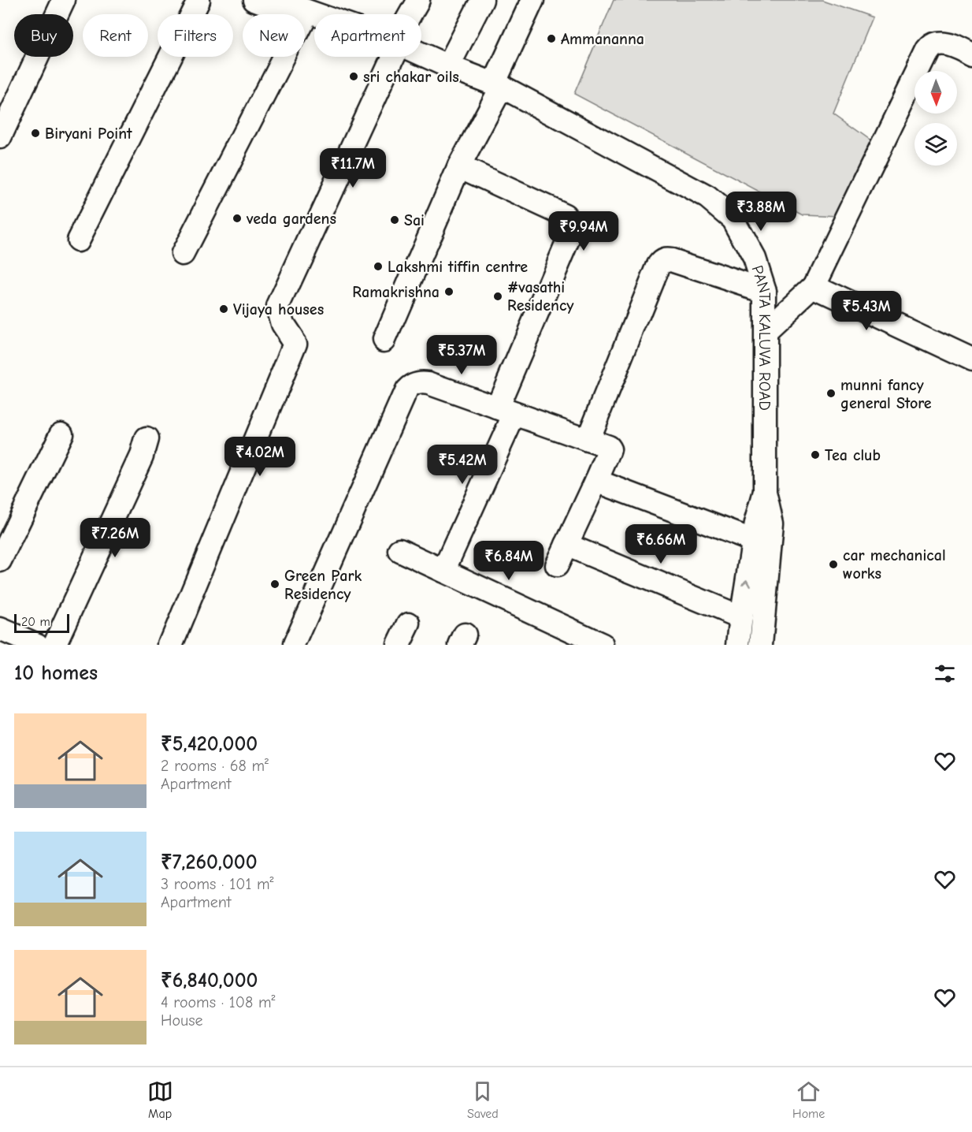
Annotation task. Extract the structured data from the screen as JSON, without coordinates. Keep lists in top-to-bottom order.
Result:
{
  "streets": {
    "street": ["PANTA KALUVA ROAD"]
  },
  "places": [
    "Ammananna",
    "sri chakar oils",
    "Biryani Point",
    "veda gardens",
    "Sai",
    "Lakshmi tiffin centre",
    "Ramakrishna",
    "#vasathi Residency",
    "Vijaya houses",
    "munni fancy general Store",
    "Tea club",
    "car mechanical works",
    "Green Park Residency"
  ],
  "scale_bar": "20 m",
  "north": "bottom",
  "page": {
    "chip": [
      "Buy",
      "Rent",
      "Filters",
      "New",
      "Apartment"
    ],
    "price": [
      "₹11.7M",
      "₹3.88M",
      "₹9.94M",
      "₹5.43M",
      "₹5.37M",
      "₹4.02M",
      "₹5.42M",
      "₹7.26M",
      "₹6.66M",
      "₹6.84M"
    ],
    "scale": "20 m",
    "heading": "10 homes",
    "list": [
      {
        "name": "₹5,420,000",
        "note": "2 rooms · 68 m² · Apartment"
      },
      {
        "name": "₹7,260,000",
        "note": "3 rooms · 101 m² · Apartment"
      },
      {
        "name": "₹6,840,000",
        "note": "4 rooms · 108 m² · House"
      }
    ],
    "tabs": ["Map", "Saved", "Home"]
  }
}
